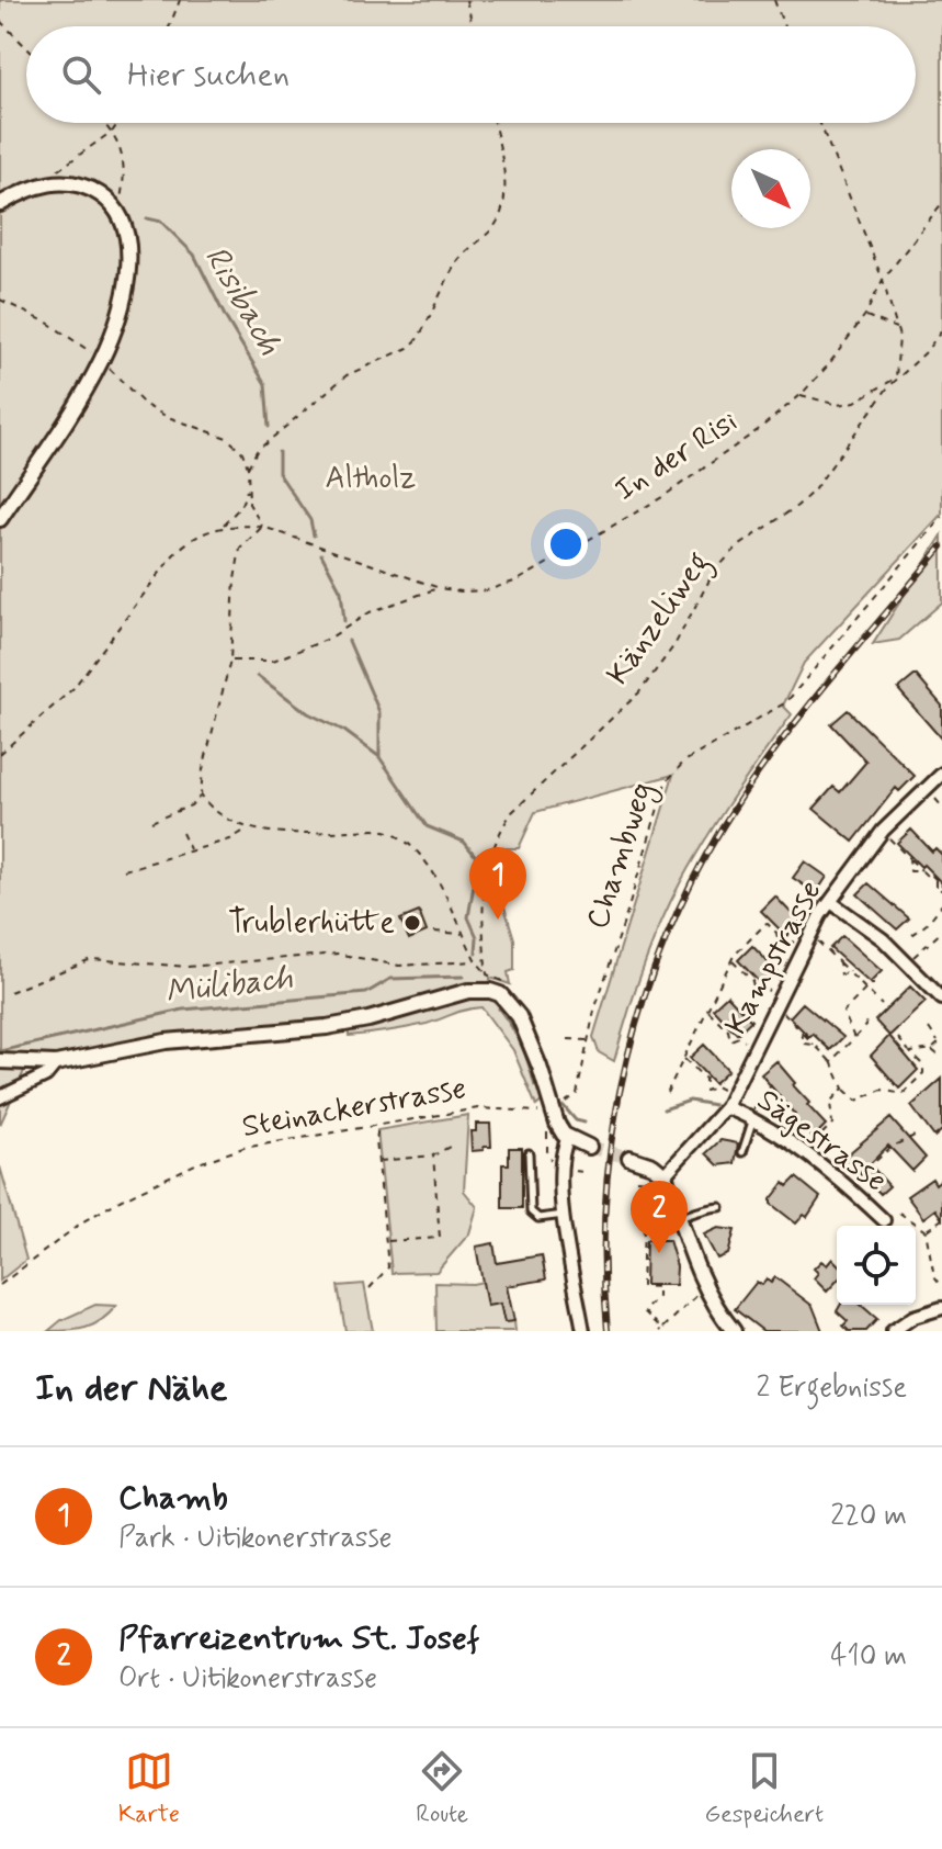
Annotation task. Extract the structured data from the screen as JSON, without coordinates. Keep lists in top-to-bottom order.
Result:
{
  "streets": {
    "street": ["Kampstrasse", "Sägestrasse"],
    "path": [
      "In der Risi",
      "Känzeliweg",
      "Chambweg",
      "Steinackerstrasse"
    ]
  },
  "crossings": [
    ["Kampstrasse", "Sägestrasse"]
  ],
  "water": ["Risibach", "Mülibach"],
  "parks": ["Altholz"],
  "places": ["Trublerhütte"],
  "north": "bottom right",
  "page": {
    "search": "Hier suchen",
    "pins": ["1", "2"],
    "heading": ["In der Nähe", "2 Ergebnisse"],
    "list": [
      {
        "mark": "1",
        "name": "Chamb",
        "note": "Park · Uitikonerstrasse",
        "value": "220 m"
      },
      {
        "mark": "2",
        "name": "Pfarreizentrum St. Josef",
        "note": "Ort · Uitikonerstrasse",
        "value": "410 m"
      }
    ],
    "nav": ["Karte", "Route", "Gespeichert"]
  }
}
